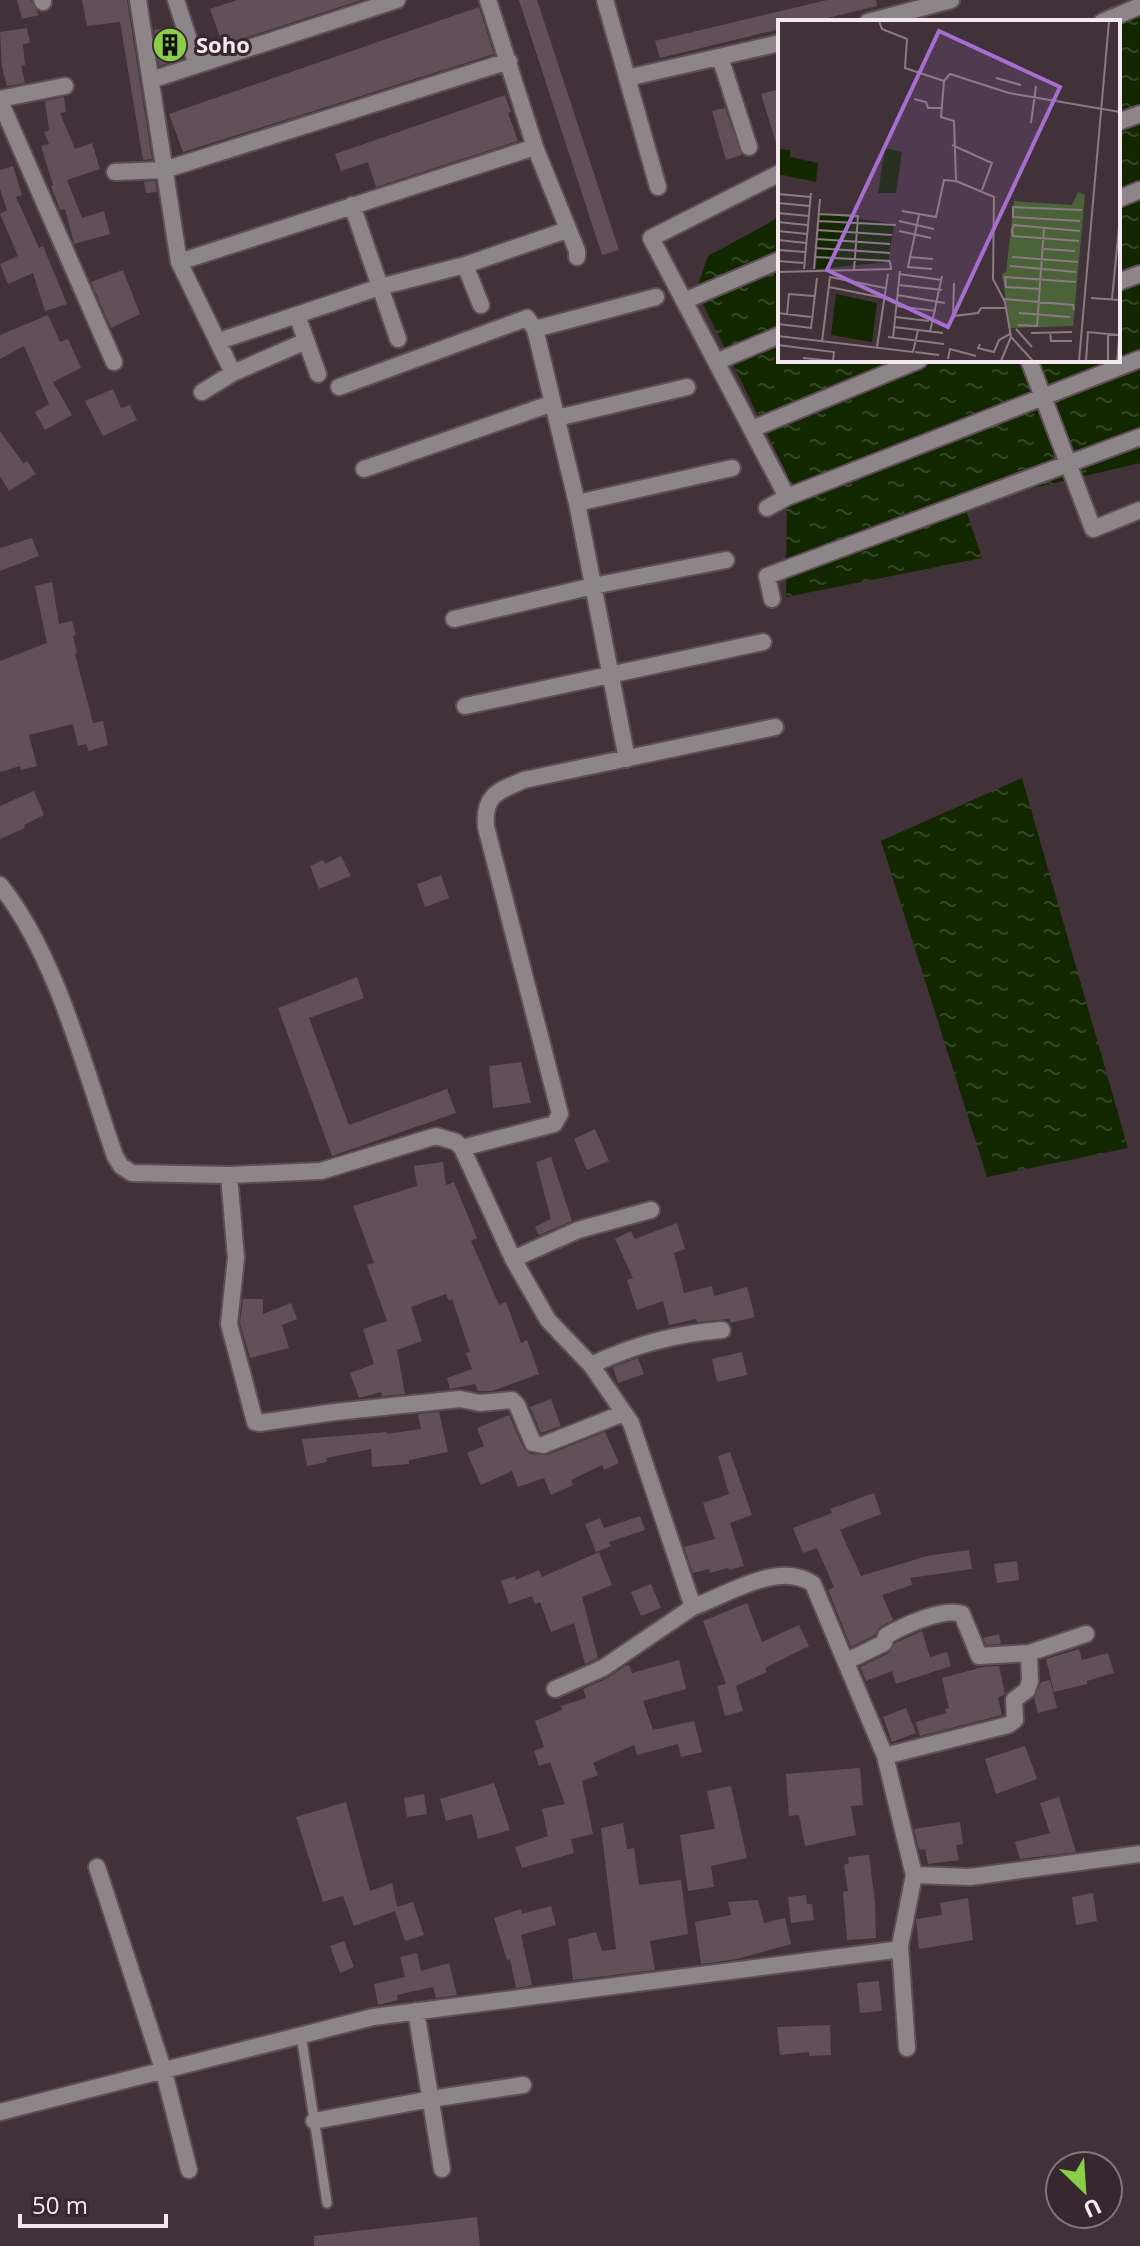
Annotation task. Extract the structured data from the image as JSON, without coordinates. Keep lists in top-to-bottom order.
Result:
{
  "places": {
    "building": ["Soho"]
  },
  "scale_bar": "50 m",
  "north": "bottom right"
}
